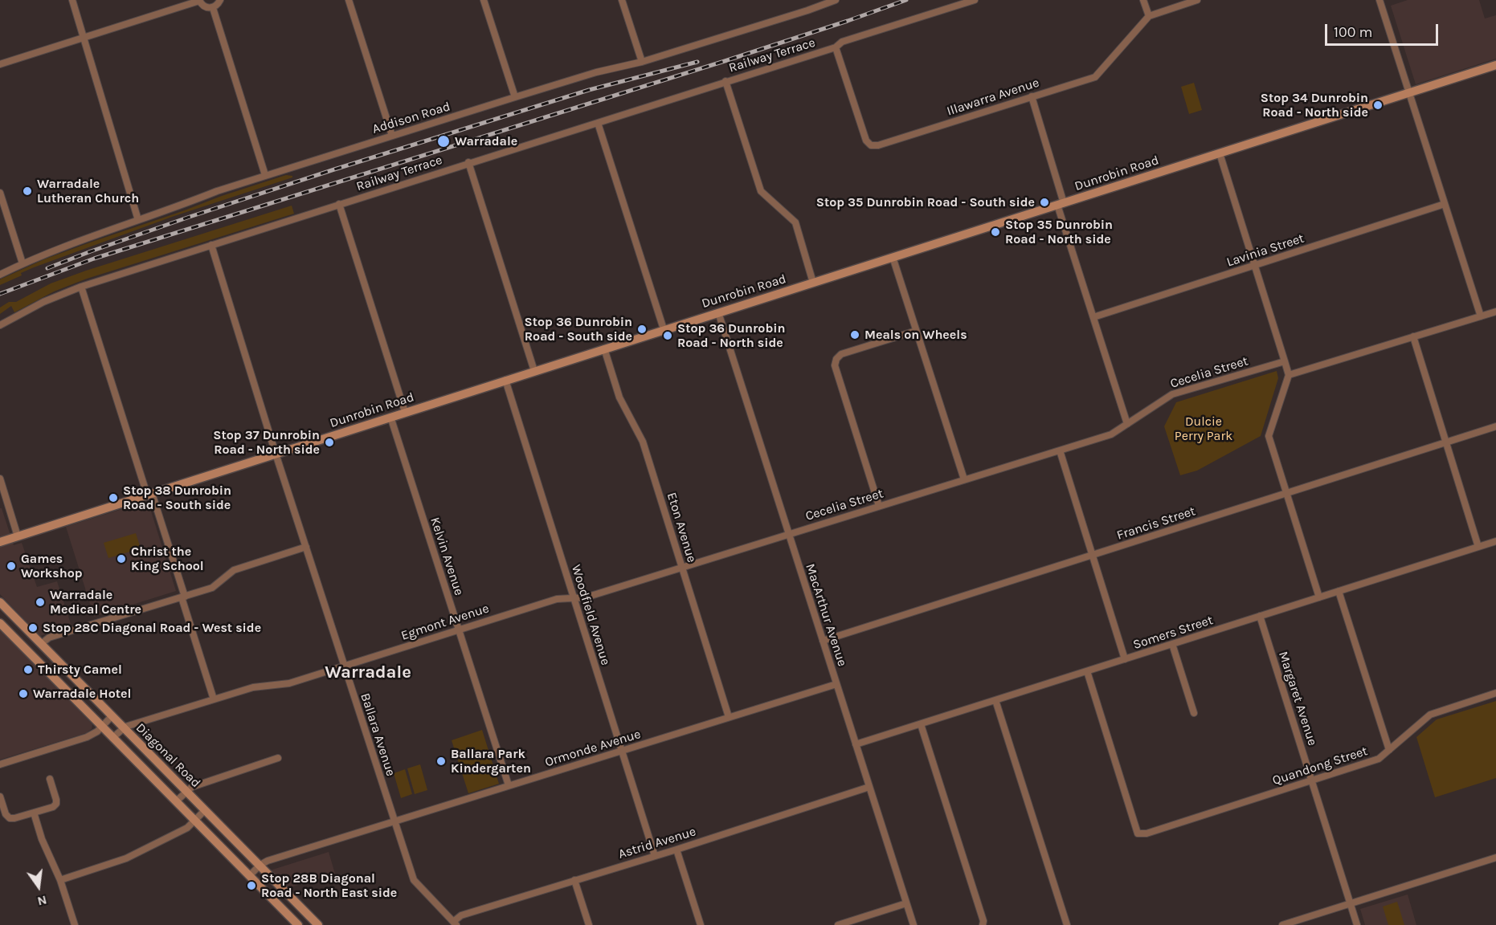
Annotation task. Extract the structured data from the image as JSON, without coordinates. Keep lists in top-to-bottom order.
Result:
{
  "streets": {
    "street": [
      "Railway Terrace",
      "Illawarra Avenue",
      "Addison Road",
      "Dunrobin Road",
      "Lavinia Street",
      "Cecelia Street",
      "Francis Street",
      "Eton Avenue",
      "Kelvin Avenue",
      "Woodfield Avenue",
      "MacArthur Avenue",
      "Egmont Avenue",
      "Somers Street",
      "Margaret Avenue",
      "Ballara Avenue",
      "Ormonde Avenue",
      "Diagonal Road",
      "Quandong Street",
      "Astrid Avenue"
    ]
  },
  "crossings": [
    ["Railway Terrace", "Illawarra Avenue"],
    ["Railway Terrace", "Ballara Avenue"],
    ["Dunrobin Road", "Eton Avenue"],
    ["Dunrobin Road", "Kelvin Avenue"],
    ["Dunrobin Road", "Woodfield Avenue"],
    ["Dunrobin Road", "MacArthur Avenue"],
    ["Dunrobin Road", "Ballara Avenue"],
    ["Cecelia Street", "MacArthur Avenue"],
    ["Cecelia Street", "Egmont Avenue"],
    ["Francis Street", "MacArthur Avenue"],
    ["Eton Avenue", "Egmont Avenue"],
    ["Eton Avenue", "Ormonde Avenue"],
    ["Kelvin Avenue", "Egmont Avenue"],
    ["Kelvin Avenue", "Ormonde Avenue"],
    ["Woodfield Avenue", "Egmont Avenue"],
    ["Woodfield Avenue", "Ormonde Avenue"],
    ["Woodfield Avenue", "Astrid Avenue"],
    ["MacArthur Avenue", "Egmont Avenue"],
    ["MacArthur Avenue", "Somers Street"],
    ["MacArthur Avenue", "Ormonde Avenue"],
    ["MacArthur Avenue", "Astrid Avenue"],
    ["Egmont Avenue", "Ballara Avenue"],
    ["Egmont Avenue", "Diagonal Road"],
    ["Somers Street", "Margaret Avenue"],
    ["Somers Street", "Quandong Street"],
    ["Margaret Avenue", "Quandong Street"],
    ["Ballara Avenue", "Ormonde Avenue"],
    ["Ballara Avenue", "Astrid Avenue"],
    ["Ormonde Avenue", "Diagonal Road"]
  ],
  "districts": ["Warradale"],
  "parks": ["Dulcie Perry Park"],
  "places": [
    "Stop 34 Dunrobin Road - North side",
    "Warradale",
    "Warradale Lutheran Church",
    "Stop 35 Dunrobin Road - South side",
    "Stop 35 Dunrobin Road - North side",
    "Stop 36 Dunrobin Road - South side",
    "Meals on Wheels",
    "Stop 36 Dunrobin Road - North side",
    "Stop 37 Dunrobin Road - North side",
    "Stop 38 Dunrobin Road - South side",
    "Christ the King School",
    "Games Workshop",
    "Warradale Medical Centre",
    "Stop 28C Diagonal Road - West side",
    "Thirsty Camel",
    "Warradale Hotel",
    "Ballara Park Kindergarten",
    "Stop 28B Diagonal Road - North East side"
  ],
  "scale_bar": "100 m",
  "north": "bottom"
}
